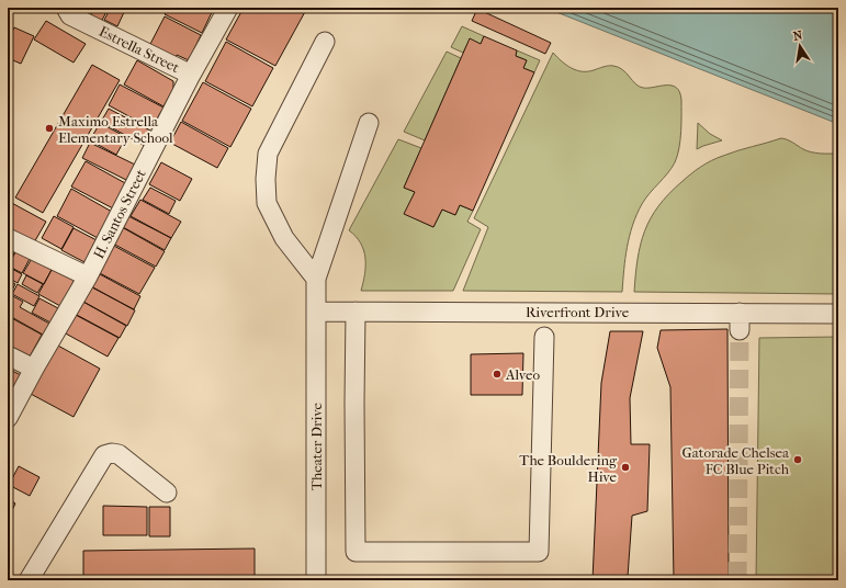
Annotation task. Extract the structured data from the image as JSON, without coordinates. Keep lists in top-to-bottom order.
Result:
{
  "streets": {
    "street": [
      "Estrella Street",
      "H. Santos Street",
      "Riverfront Drive",
      "Theater Drive"
    ]
  },
  "crossings": [
    ["Estrella Street", "H. Santos Street"],
    ["Riverfront Drive", "Theater Drive"]
  ],
  "places": [
    "Maximo Estrella Elementary School",
    "Alveo",
    "Gatorade Chelsea FC Blue Pitch",
    "The Bouldering Hive"
  ],
  "north": "top"
}
